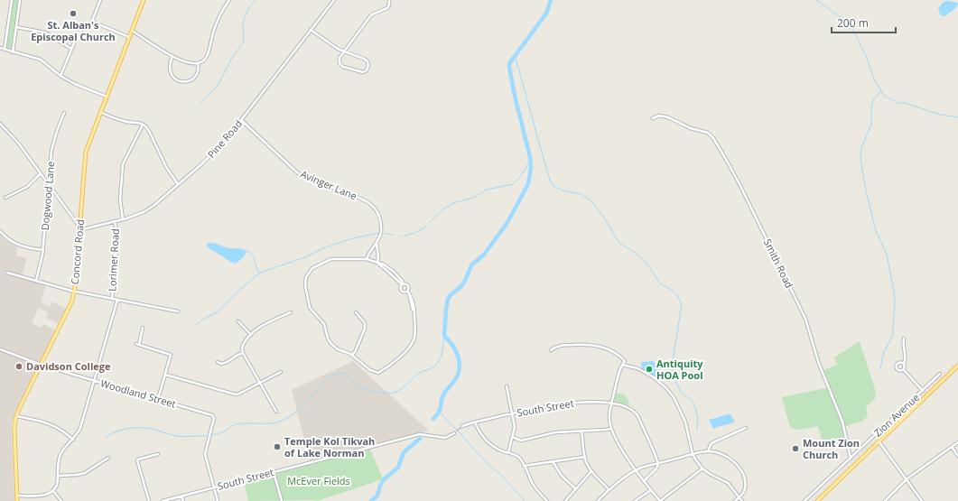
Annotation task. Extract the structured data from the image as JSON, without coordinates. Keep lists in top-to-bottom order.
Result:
{
  "streets": {
    "main road": ["Concord Road"],
    "street": [
      "Pine Road",
      "Avinger Lane",
      "Dogwood Lane",
      "Lorimer Road",
      "Smith Road",
      "Woodland Street",
      "South Street",
      "Zion Avenue"
    ]
  },
  "crossings": [
    ["Pine Road", "Avinger Lane"],
    ["Pine Road", "Concord Road"],
    ["Pine Road", "Lorimer Road"],
    ["Concord Road", "Woodland Street"],
    ["Lorimer Road", "Woodland Street"],
    ["Smith Road", "Zion Avenue"],
    ["Woodland Street", "South Street"]
  ],
  "parks": ["McEver Fields"],
  "places": [
    "St. Alban's Episcopal Church",
    "Davidson College",
    "Antiquity HOA Pool",
    "Temple Kol Tikvah of Lake Norman",
    "Mount Zion Church"
  ],
  "scale_bar": "200 m"
}
